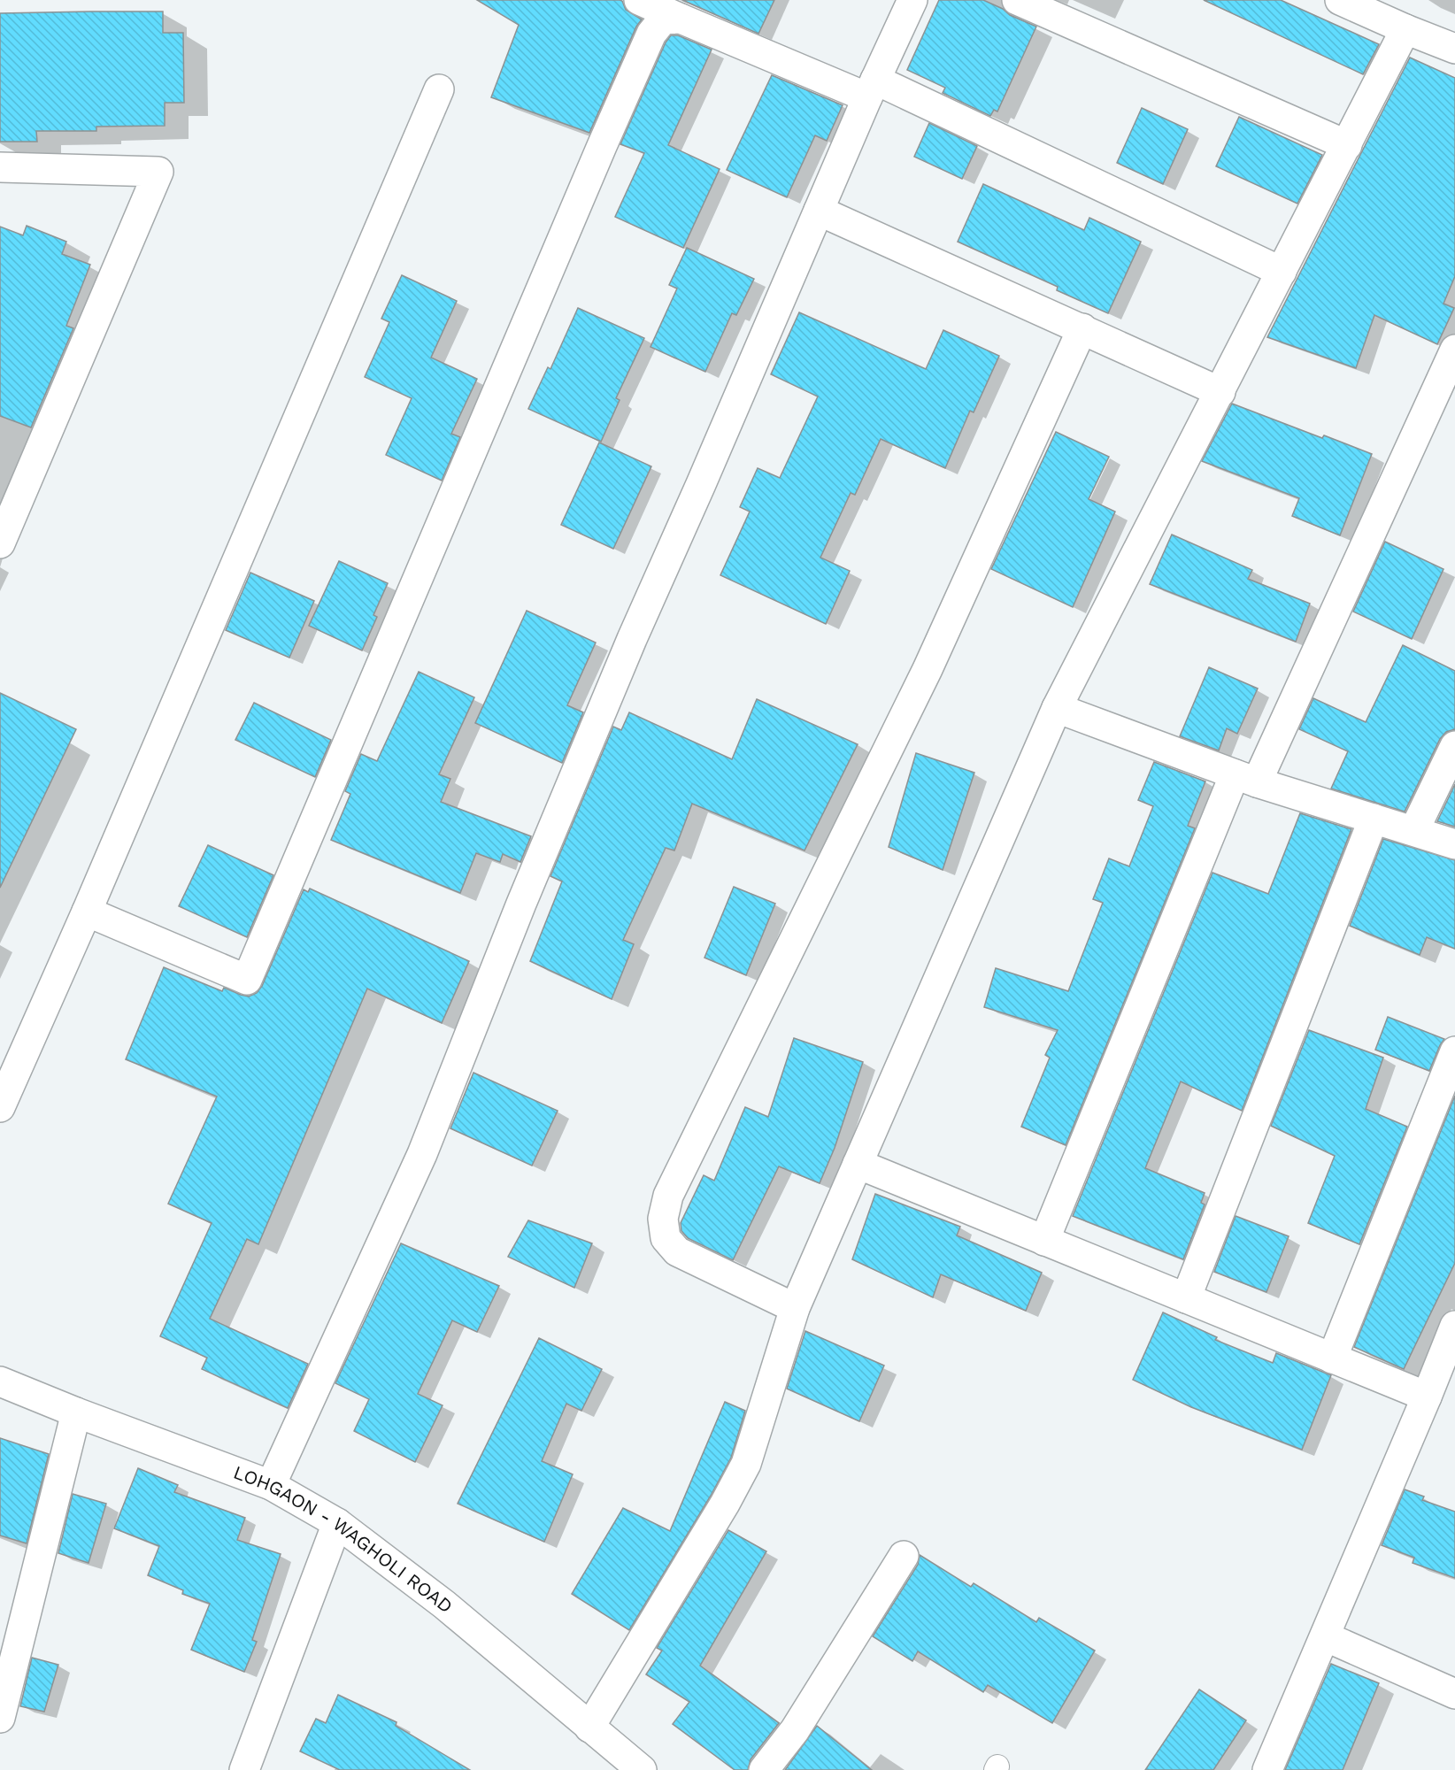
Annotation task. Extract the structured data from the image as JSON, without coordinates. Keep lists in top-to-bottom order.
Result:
{
  "streets": {
    "street": ["LOHGAON - WAGHOLI ROAD"]
  }
}
